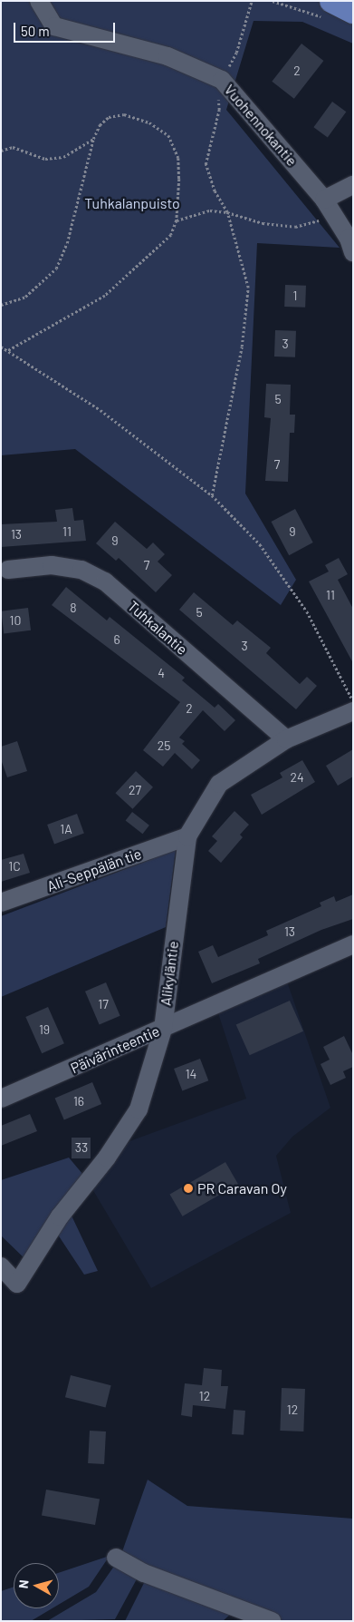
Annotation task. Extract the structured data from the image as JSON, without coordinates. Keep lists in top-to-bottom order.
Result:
{
  "streets": {
    "street": [
      "Vuohennokantie",
      "Tuhkalantie",
      "Ali-Seppälän tie",
      "Alikyläntie",
      "Päivärinteentie"
    ]
  },
  "crossings": [
    ["Tuhkalantie", "Alikyläntie"],
    ["Ali-Seppälän tie", "Alikyläntie"],
    ["Alikyläntie", "Päivärinteentie"]
  ],
  "parks": ["Tuhkalanpuisto"],
  "places": ["PR Caravan Oy"],
  "house_numbers": [
    "2",
    "1",
    "3",
    "5",
    "7",
    "11",
    "9",
    "13",
    "9",
    "7",
    "11",
    "8",
    "5",
    "10",
    "6",
    "3",
    "4",
    "2",
    "25",
    "24",
    "27",
    "1A",
    "1C",
    "13",
    "17",
    "19",
    "14",
    "16",
    "33",
    "12",
    "12"
  ],
  "scale_bar": "50 m",
  "north": "left"
}
